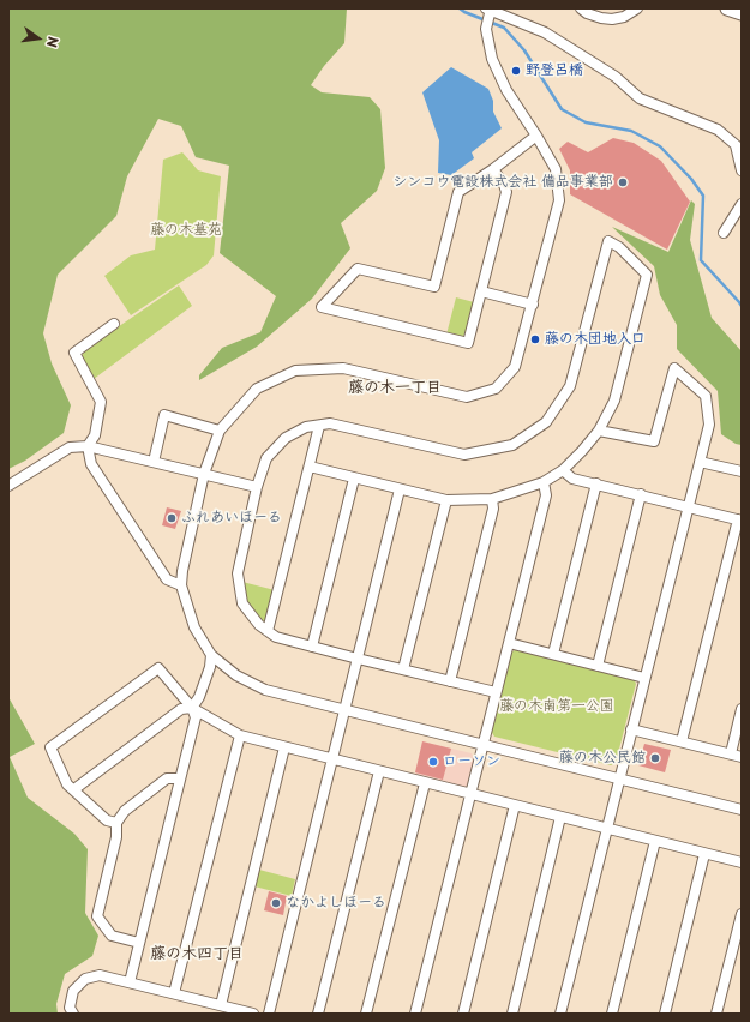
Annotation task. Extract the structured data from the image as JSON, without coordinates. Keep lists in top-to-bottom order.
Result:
{
  "districts": ["藤の木一丁目", "藤の木四丁目"],
  "parks": ["藤の木墓苑", "藤の木南第一公園"],
  "places": [
    "野登呂橋",
    "シンコウ電設株式会社 備品事業部",
    "藤の木団地入口",
    "ふれあいほーる",
    "藤の木公民館",
    "ローソン",
    "なかよしほーる"
  ],
  "north": "right"
}
